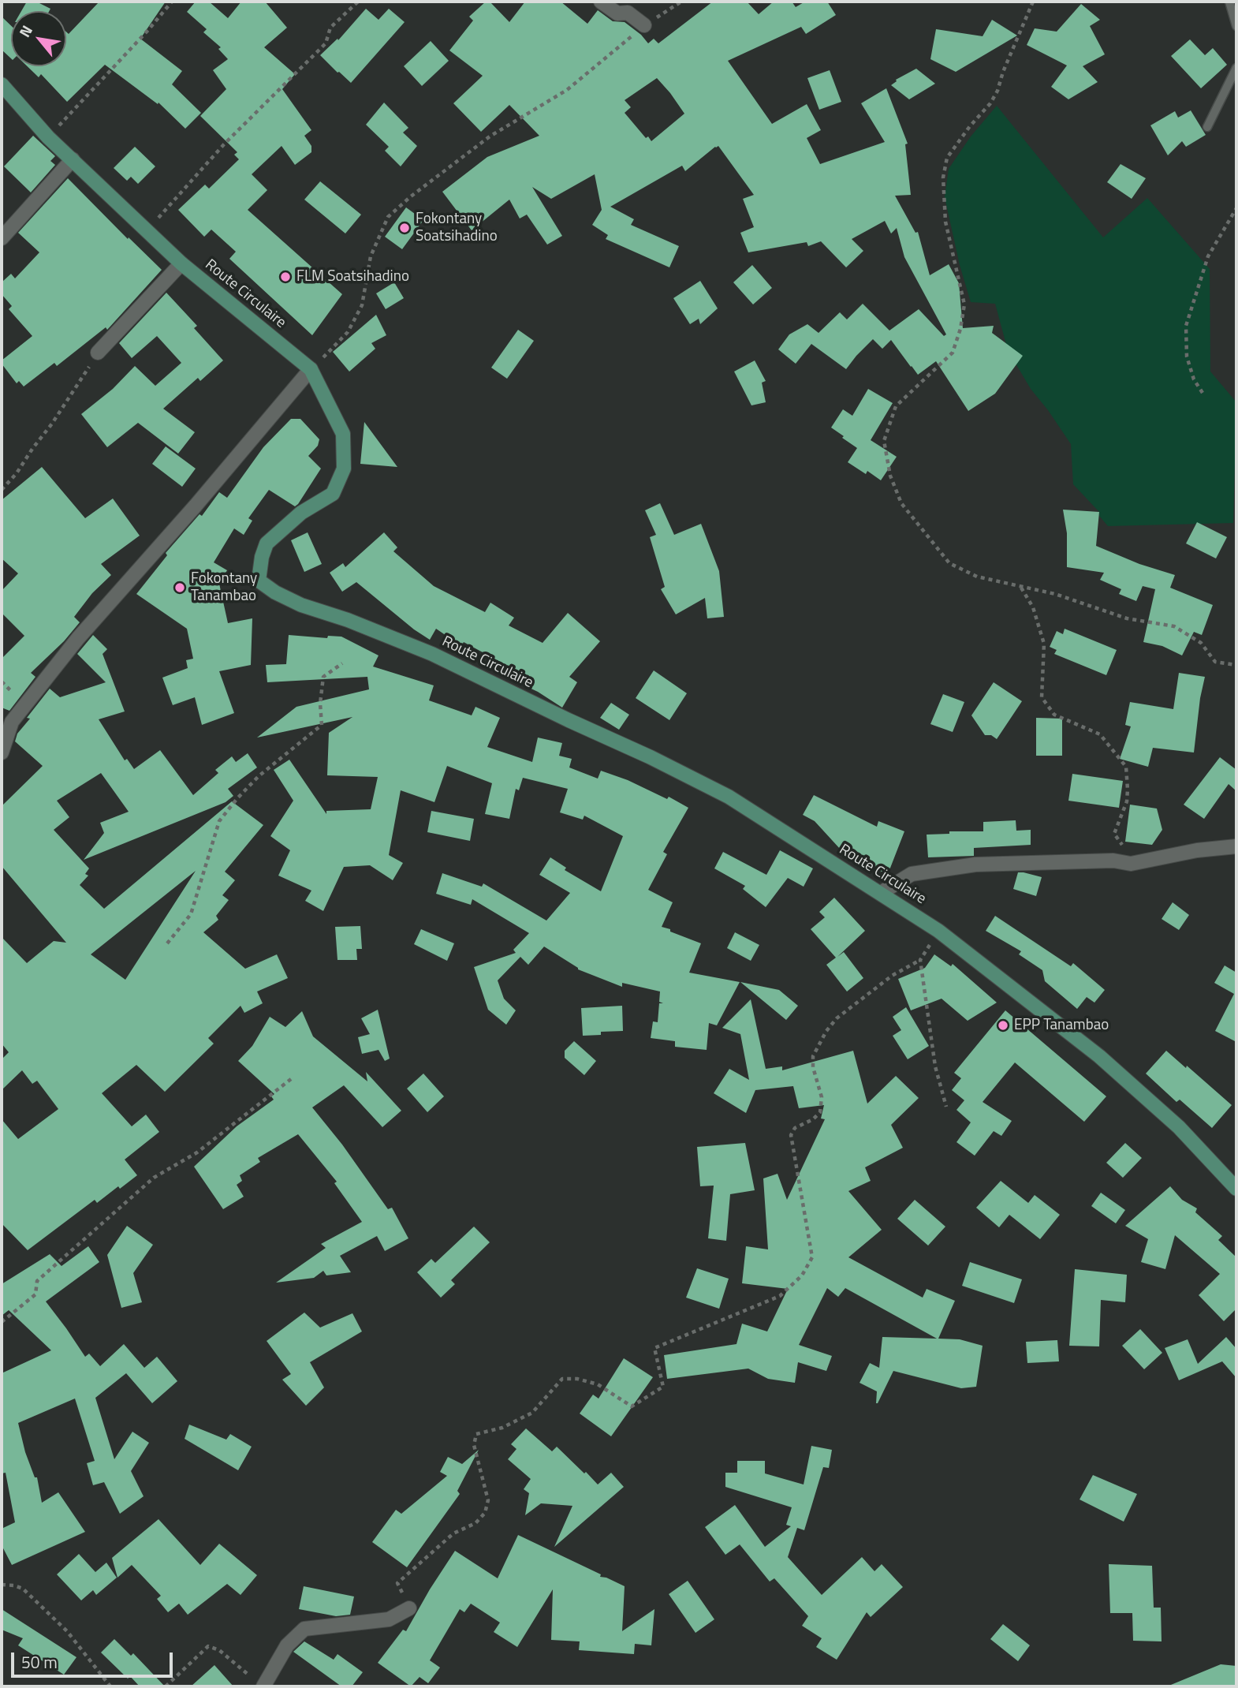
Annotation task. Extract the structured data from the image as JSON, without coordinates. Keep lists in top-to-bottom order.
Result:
{
  "streets": {
    "street": ["Route Circulaire"]
  },
  "places": [
    "Fokontany Soatsihadino",
    "FLM Soatsihadino",
    "Fokontany Tanambao",
    "EPP Tanambao"
  ],
  "scale_bar": "50 m",
  "north": "top left"
}
